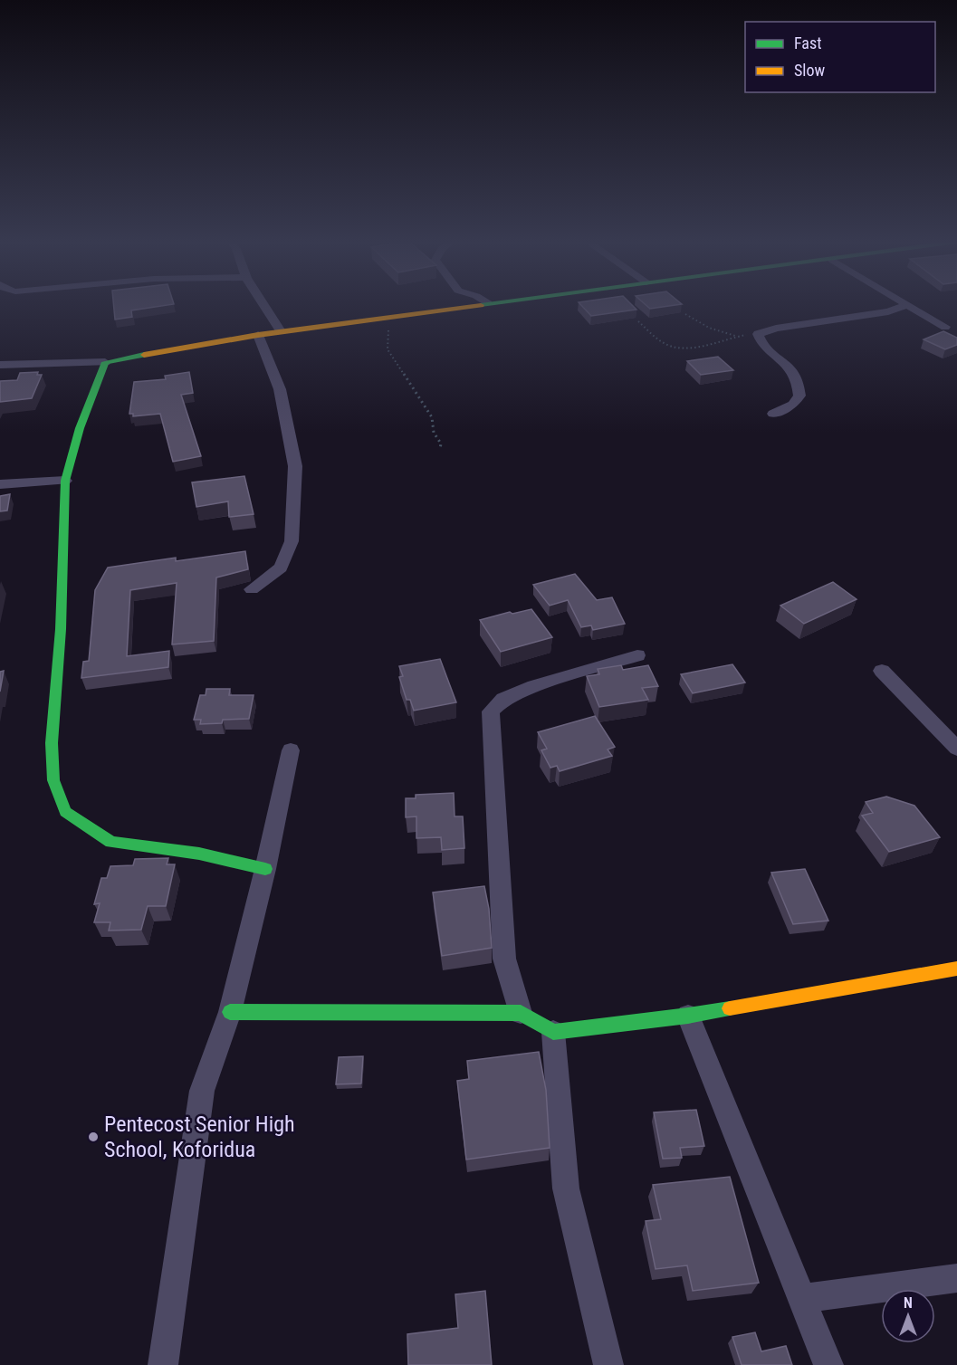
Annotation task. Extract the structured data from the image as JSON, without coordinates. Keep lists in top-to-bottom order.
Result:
{
  "places": ["Pentecost Senior High School, Koforidua"],
  "legend": ["Fast", "Slow"],
  "north": "top"
}
